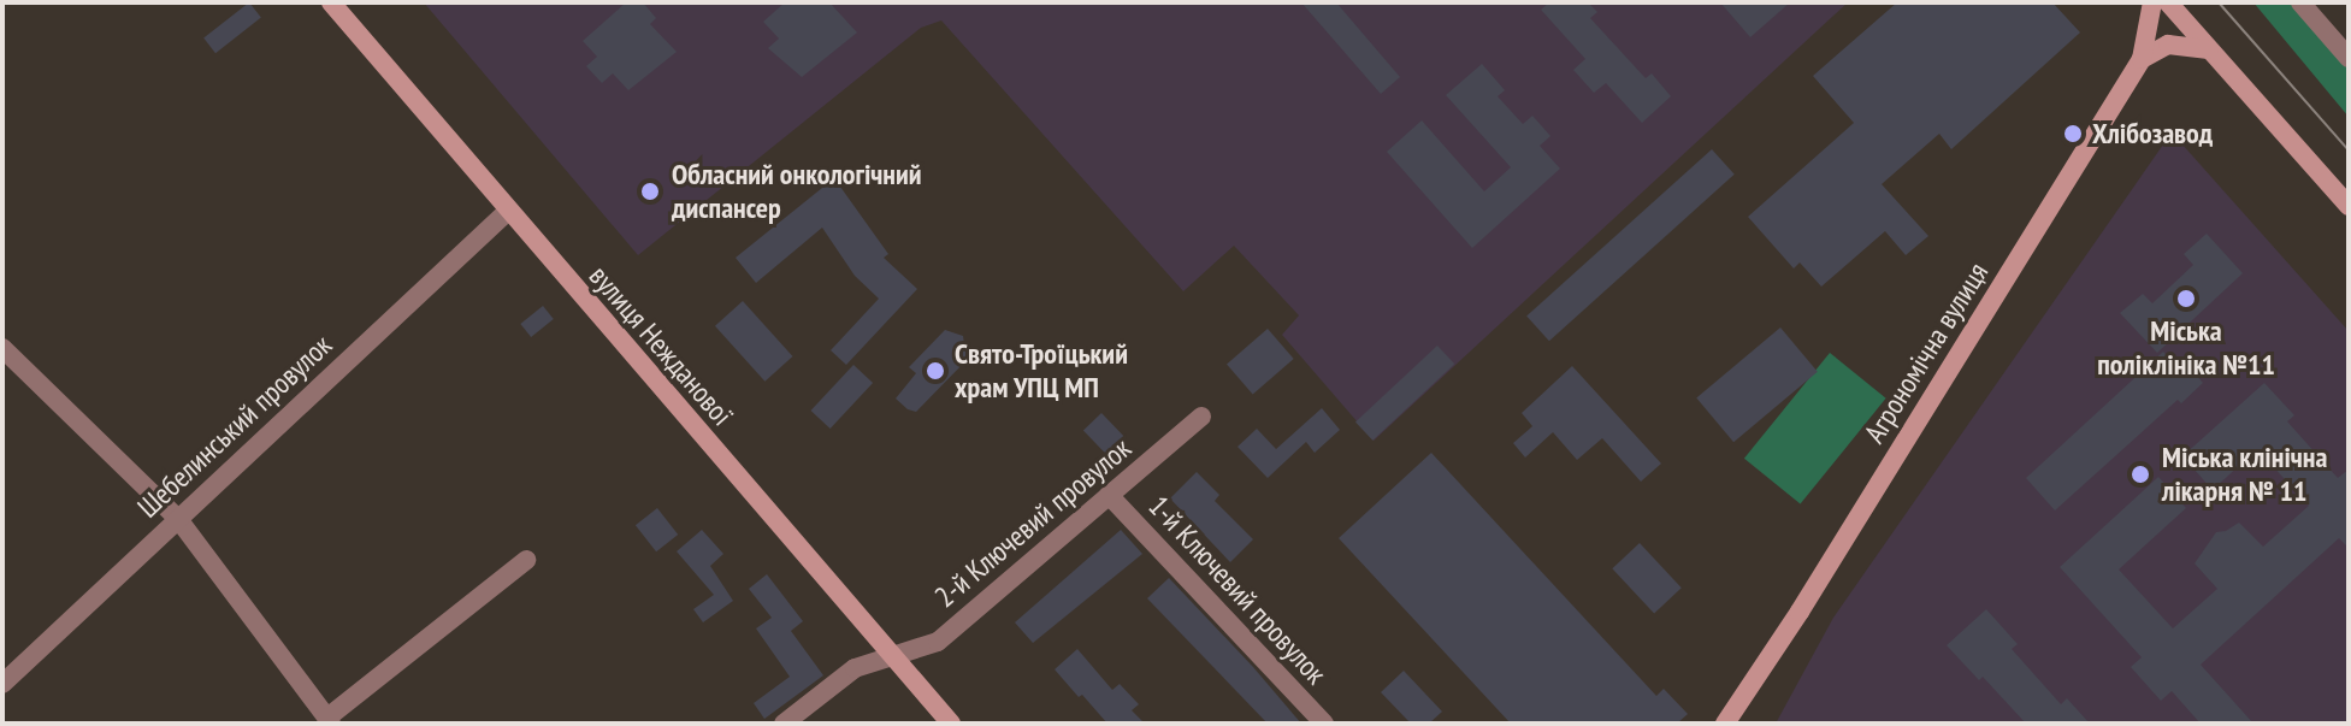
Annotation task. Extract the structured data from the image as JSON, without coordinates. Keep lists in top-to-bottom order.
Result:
{
  "streets": {
    "street": [
      "вулиця Нежданової",
      "Агрономічна вулиця",
      "Шебелинський провулок",
      "2-й Ключевий провулок",
      "1-й Ключевий провулок"
    ]
  },
  "crossings": [
    ["вулиця Нежданової", "Шебелинський провулок"],
    ["вулиця Нежданової", "2-й Ключевий провулок"],
    ["2-й Ключевий провулок", "1-й Ключевий провулок"]
  ],
  "places": [
    "Хлібозавод",
    "Обласний онкологічний диспансер",
    "Міська поліклініка №11",
    "Свято-Троїцький храм УПЦ МП",
    "Міська клінічна лікарня № 11"
  ]
}
